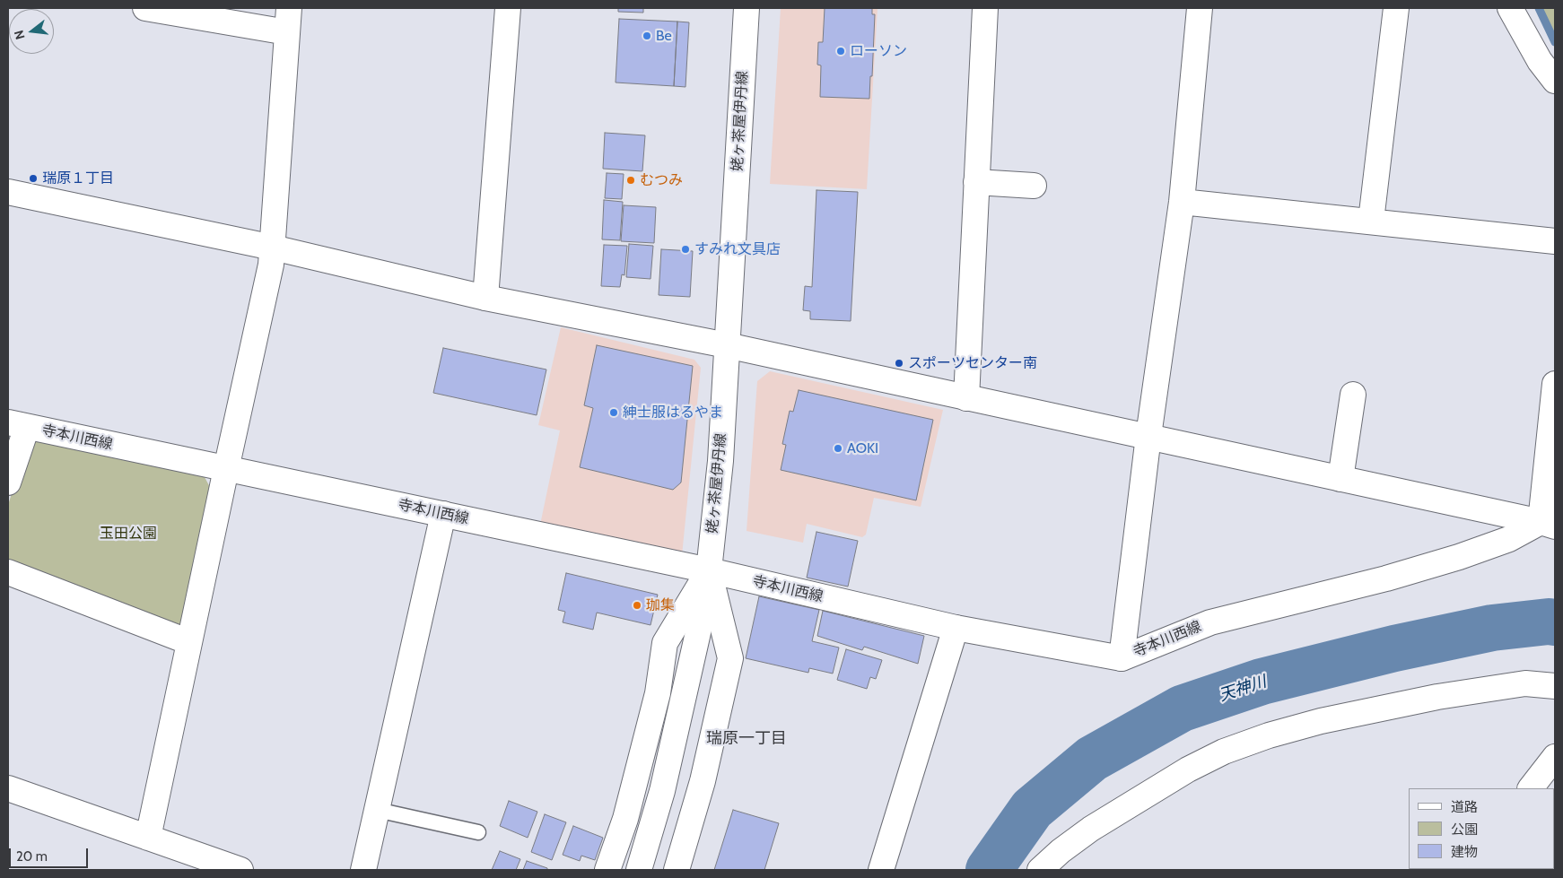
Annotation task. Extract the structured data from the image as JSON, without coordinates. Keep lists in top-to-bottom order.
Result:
{
  "streets": {
    "street": ["姥ヶ茶屋伊丹線", "寺本川西線"]
  },
  "crossings": [
    ["姥ヶ茶屋伊丹線", "寺本川西線"]
  ],
  "districts": ["瑞原一丁目"],
  "water": ["天神川"],
  "parks": ["玉田公園"],
  "places": [
    "Be",
    "ローソン",
    "瑞原１丁目",
    "むつみ",
    "すみれ文具店",
    "スポーツセンター南",
    "紳士服はるやま",
    "AOKI",
    "珈集"
  ],
  "legend": ["道路", "公園", "建物"],
  "scale_bar": "20 m",
  "north": "left"
}
